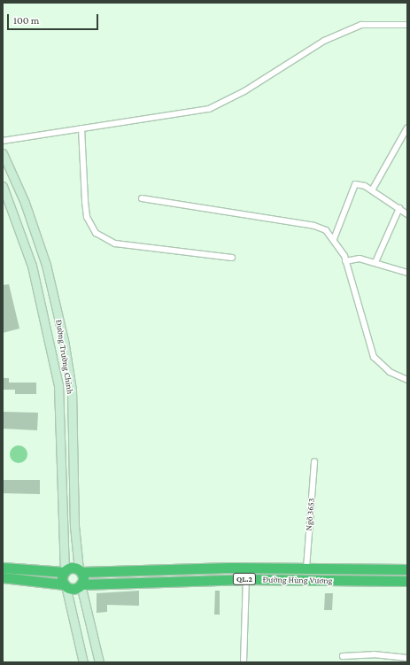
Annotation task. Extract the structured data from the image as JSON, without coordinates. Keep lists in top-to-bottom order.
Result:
{
  "streets": {
    "highway": ["QL.2", "Đường Hùng Vương"],
    "main road": ["Đường Trường Chinh"],
    "street": ["Ngõ 3653"]
  },
  "crossings": [
    ["Đường Trường Chinh", "QL.2"],
    ["Đường Trường Chinh", "Đường Hùng Vương"],
    ["Ngõ 3653", "Đường Hùng Vương"],
    ["QL.2", "Đường Hùng Vương"]
  ],
  "scale_bar": "100 m"
}
